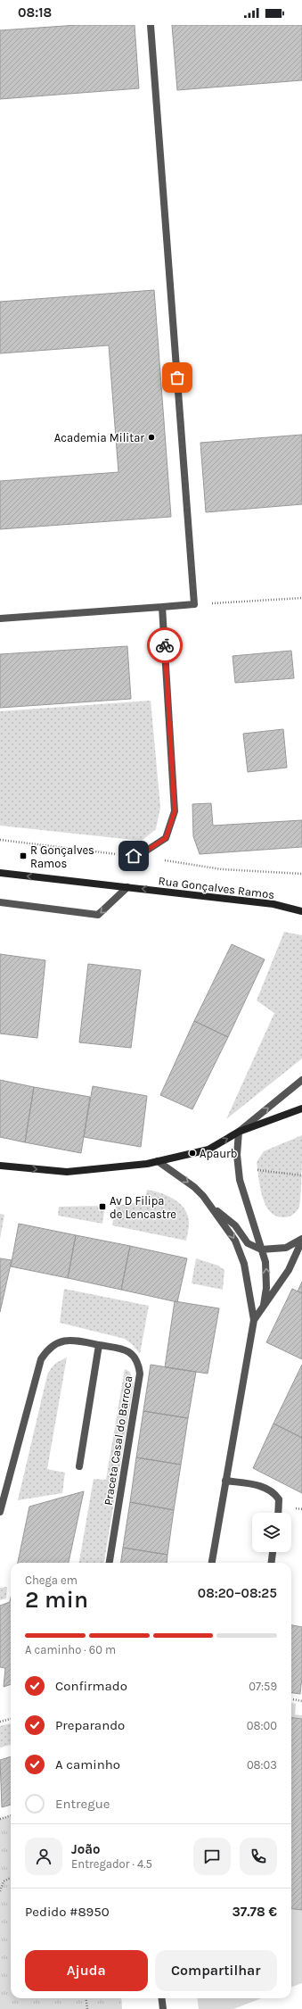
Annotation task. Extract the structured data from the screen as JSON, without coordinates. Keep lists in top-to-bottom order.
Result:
{
  "streets": {
    "main road": ["Rua Gonçalves Ramos"],
    "street": ["Praceta Casal do Barroca"]
  },
  "one_way": ["Rua Gonçalves Ramos"],
  "places": {
    "other": ["Academia Militar", "Apaurb"],
    "transit": ["R Gonçalves Ramos", "Av D Filipa de Lencastre"]
  },
  "page": {
    "status": "08:18",
    "heading": ["2 min", "Chega em", "08:20–08:25"],
    "panel": [
      "João",
      "Entregador · 4.5",
      "Pedido #8950",
      "37.78 €"
    ],
    "bar": "A caminho · 60 m",
    "list": [
      ["Confirmado", "07:59"],
      ["Preparando", "08:00"],
      ["A caminho", "08:03"],
      "Entregue"
    ],
    "buttons": ["Ajuda", "Compartilhar"]
  }
}
